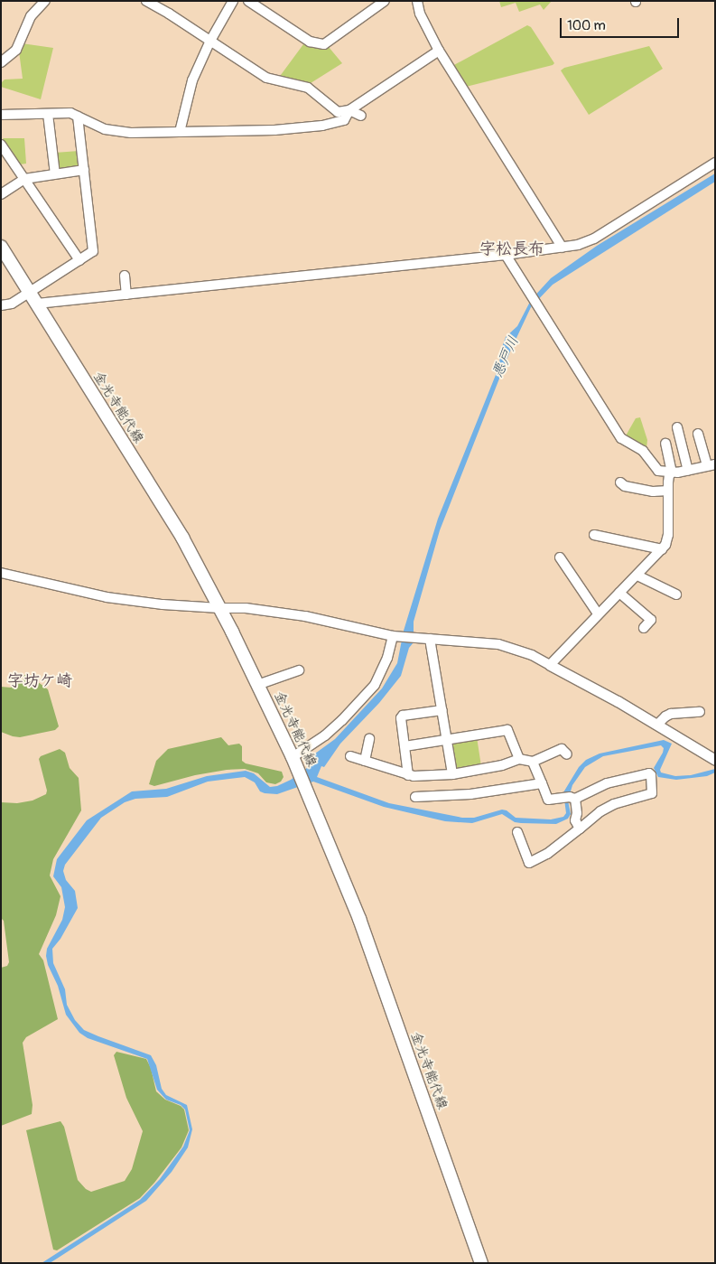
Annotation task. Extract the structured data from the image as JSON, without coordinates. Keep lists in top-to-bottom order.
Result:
{
  "streets": {
    "main road": ["金光寺能代線"]
  },
  "districts": ["字松長布", "字坊ケ崎"],
  "water": ["悪戸川"],
  "scale_bar": "100 m"
}
